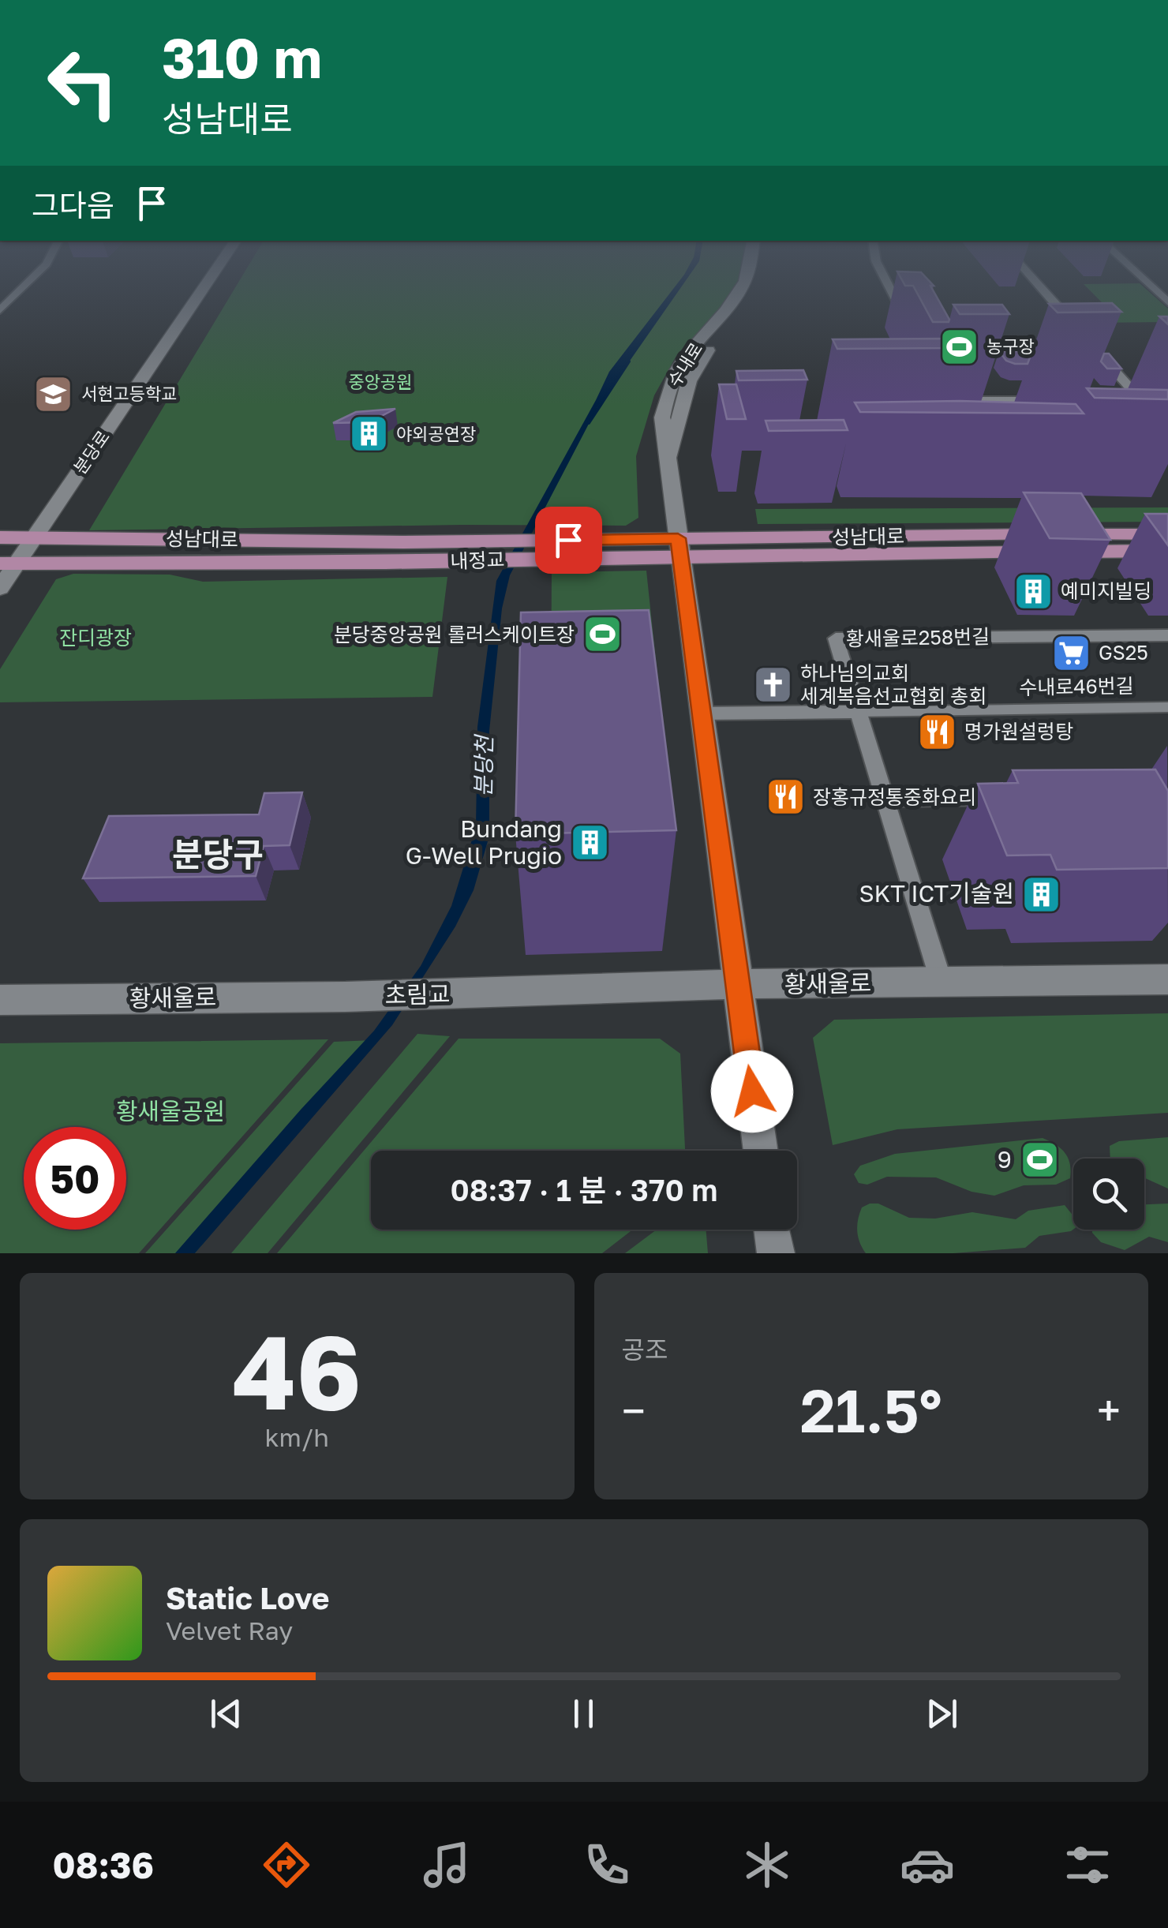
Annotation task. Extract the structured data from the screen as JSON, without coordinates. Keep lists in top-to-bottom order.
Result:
{
  "streets": {
    "main road": [
      "수내로",
      "분당로",
      "성남대로",
      "내정교",
      "황새울로",
      "초림교"
    ],
    "street": ["황새울로258번길", "수내로46번길"]
  },
  "crossings": [
    ["수내로", "성남대로"],
    ["수내로", "수내로46번길"],
    ["수내로", "황새울로"],
    ["분당로", "성남대로"],
    ["성남대로", "내정교"],
    ["황새울로258번길", "수내로46번길"],
    ["황새울로258번길", "황새울로"],
    ["황새울로", "초림교"]
  ],
  "districts": ["분당구"],
  "water": ["분당천"],
  "parks": ["중앙공원", "잔디광장", "황새울공원"],
  "places": {
    "sports": ["농구장", "분당중앙공원 롤러스케이트장", "9"],
    "school or university": ["서현고등학교"],
    "building": [
      "야외공연장",
      "예미지빌딩",
      "Bundang G-Well Prugio",
      "SKT ICT기술원"
    ],
    "supermarket": ["GS25"],
    "church": ["하나님의교회 세계복음선교협회 총회"],
    "restaurant": ["명가원설렁탕", "장홍규정통중화요리"]
  },
  "page": {
    "turn": ["310 m", "성남대로"],
    "then": "그다음",
    "limit": "50",
    "trip": "08:37 · 1 분 · 370 m",
    "tile": [
      ["46", "km/h"],
      "공조"
    ],
    "heat": ["−", "21.5°", "+"],
    "song": ["Static Love", "Velvet Ray"],
    "tabs": "08:36"
  }
}
